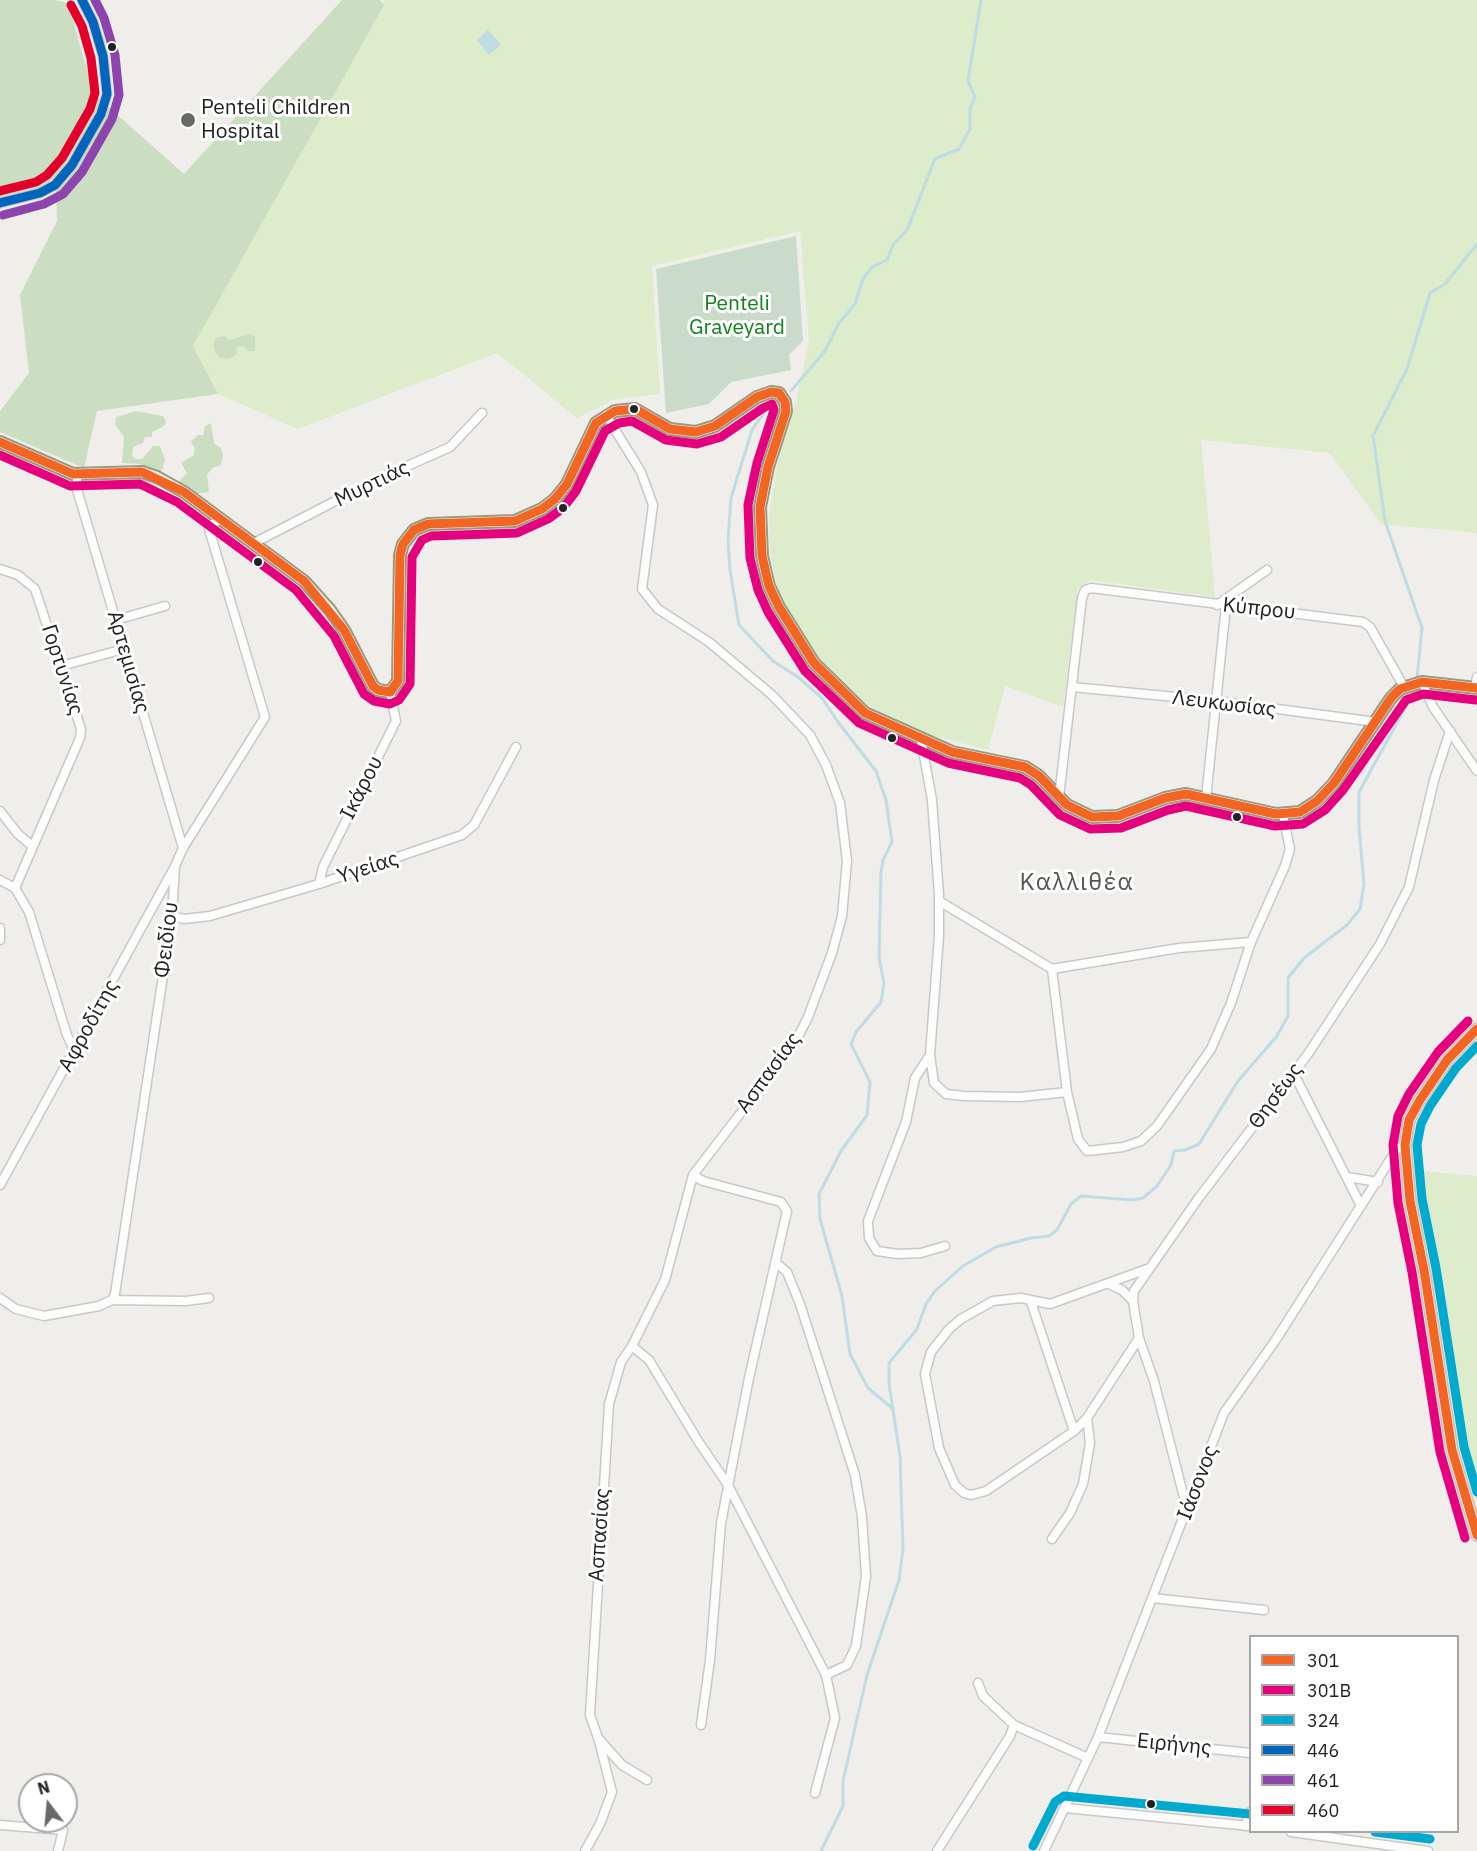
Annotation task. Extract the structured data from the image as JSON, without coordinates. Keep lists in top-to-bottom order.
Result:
{
  "streets": {
    "street": [
      "Μυρτιάς",
      "Κύπρου",
      "Αρτεμισίας",
      "Γορτυνίας",
      "Λευκωσίας",
      "Ικάρου",
      "Υγείας",
      "Φειδίου",
      "Αφροδίτης",
      "Ασπασίας",
      "Θησέως",
      "Ιάσονος",
      "Ειρήνης"
    ]
  },
  "crossings": [
    ["Κύπρου", "Λευκωσίας"],
    ["Αρτεμισίας", "Φειδίου"],
    ["Ικάρου", "Υγείας"],
    ["Υγείας", "Φειδίου"],
    ["Φειδίου", "Αφροδίτης"],
    ["Ιάσονος", "Ειρήνης"]
  ],
  "districts": ["Καλλιθέα"],
  "parks": ["Penteli Graveyard"],
  "places": ["Penteli Children Hospital"],
  "lines": [
    "transit line 446",
    "transit line 461",
    "transit line 460",
    "transit line 301",
    "transit line 301B",
    "transit line 324"
  ],
  "legend": [
    "301",
    "301B",
    "324",
    "446",
    "461",
    "460"
  ],
  "north": "top"
}
